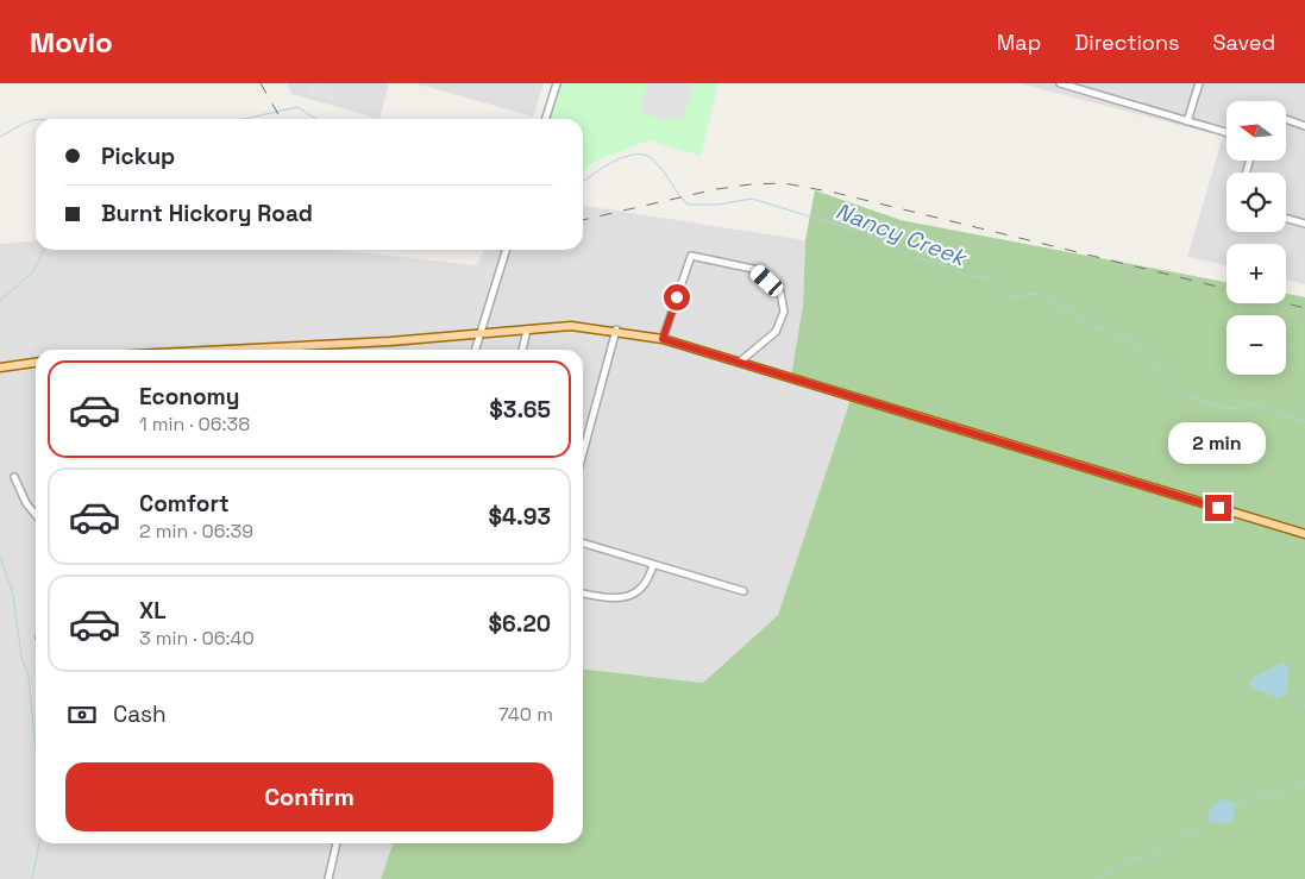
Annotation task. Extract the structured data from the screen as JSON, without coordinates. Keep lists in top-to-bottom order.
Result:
{
  "water": ["Nancy Creek"],
  "north": "left",
  "page": {
    "header": "Movio",
    "nav": ["Map", "Directions", "Saved"],
    "map_buttons": ["+", "−"],
    "banner": ["Pickup", "Burnt Hickory Road"],
    "list": [
      {
        "name": "Economy",
        "note": "1 min · 06:38",
        "value": "$3.65"
      },
      {
        "name": "Comfort",
        "note": "2 min · 06:39",
        "value": "$4.93"
      },
      {
        "name": "XL",
        "note": "3 min · 06:40",
        "value": "$6.20"
      }
    ],
    "bubble": "2 min",
    "pay": ["Cash", "740 m"],
    "buttons": "Confirm"
  }
}
